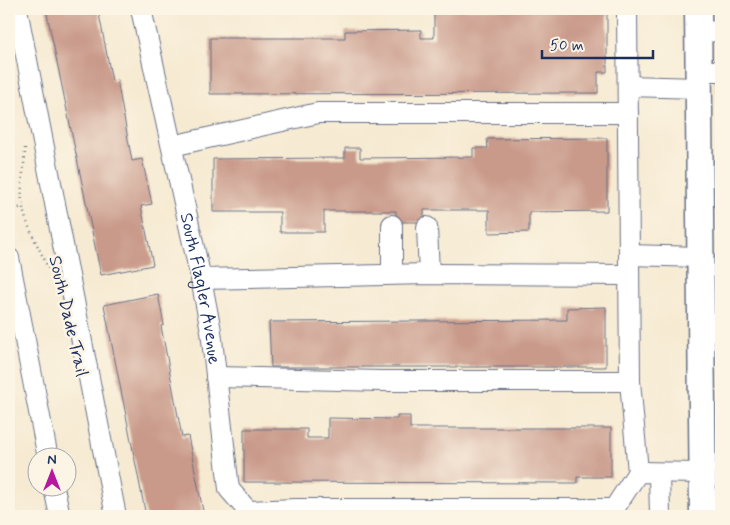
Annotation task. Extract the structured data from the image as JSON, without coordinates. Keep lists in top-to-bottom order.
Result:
{
  "streets": {
    "street": ["South Flagler Avenue"],
    "path": ["South Dade Trail"]
  },
  "scale_bar": "50 m",
  "north": "top"
}
